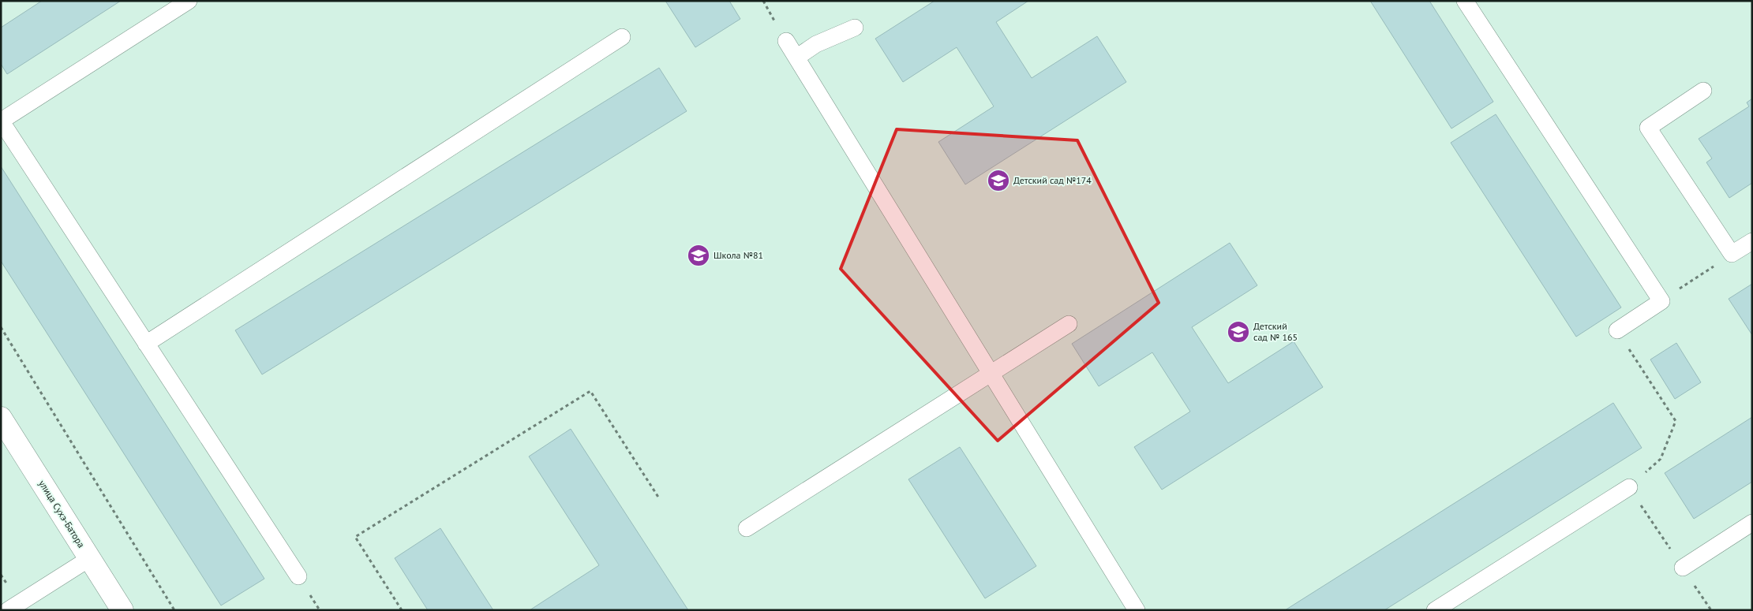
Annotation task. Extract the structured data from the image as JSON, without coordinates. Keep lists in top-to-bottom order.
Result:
{
  "streets": {
    "street": ["улица Сухэ-Батора"]
  },
  "places": {
    "school or university": ["Детский сад №174", "Школа №81", "Детский сад № 165"]
  }
}
